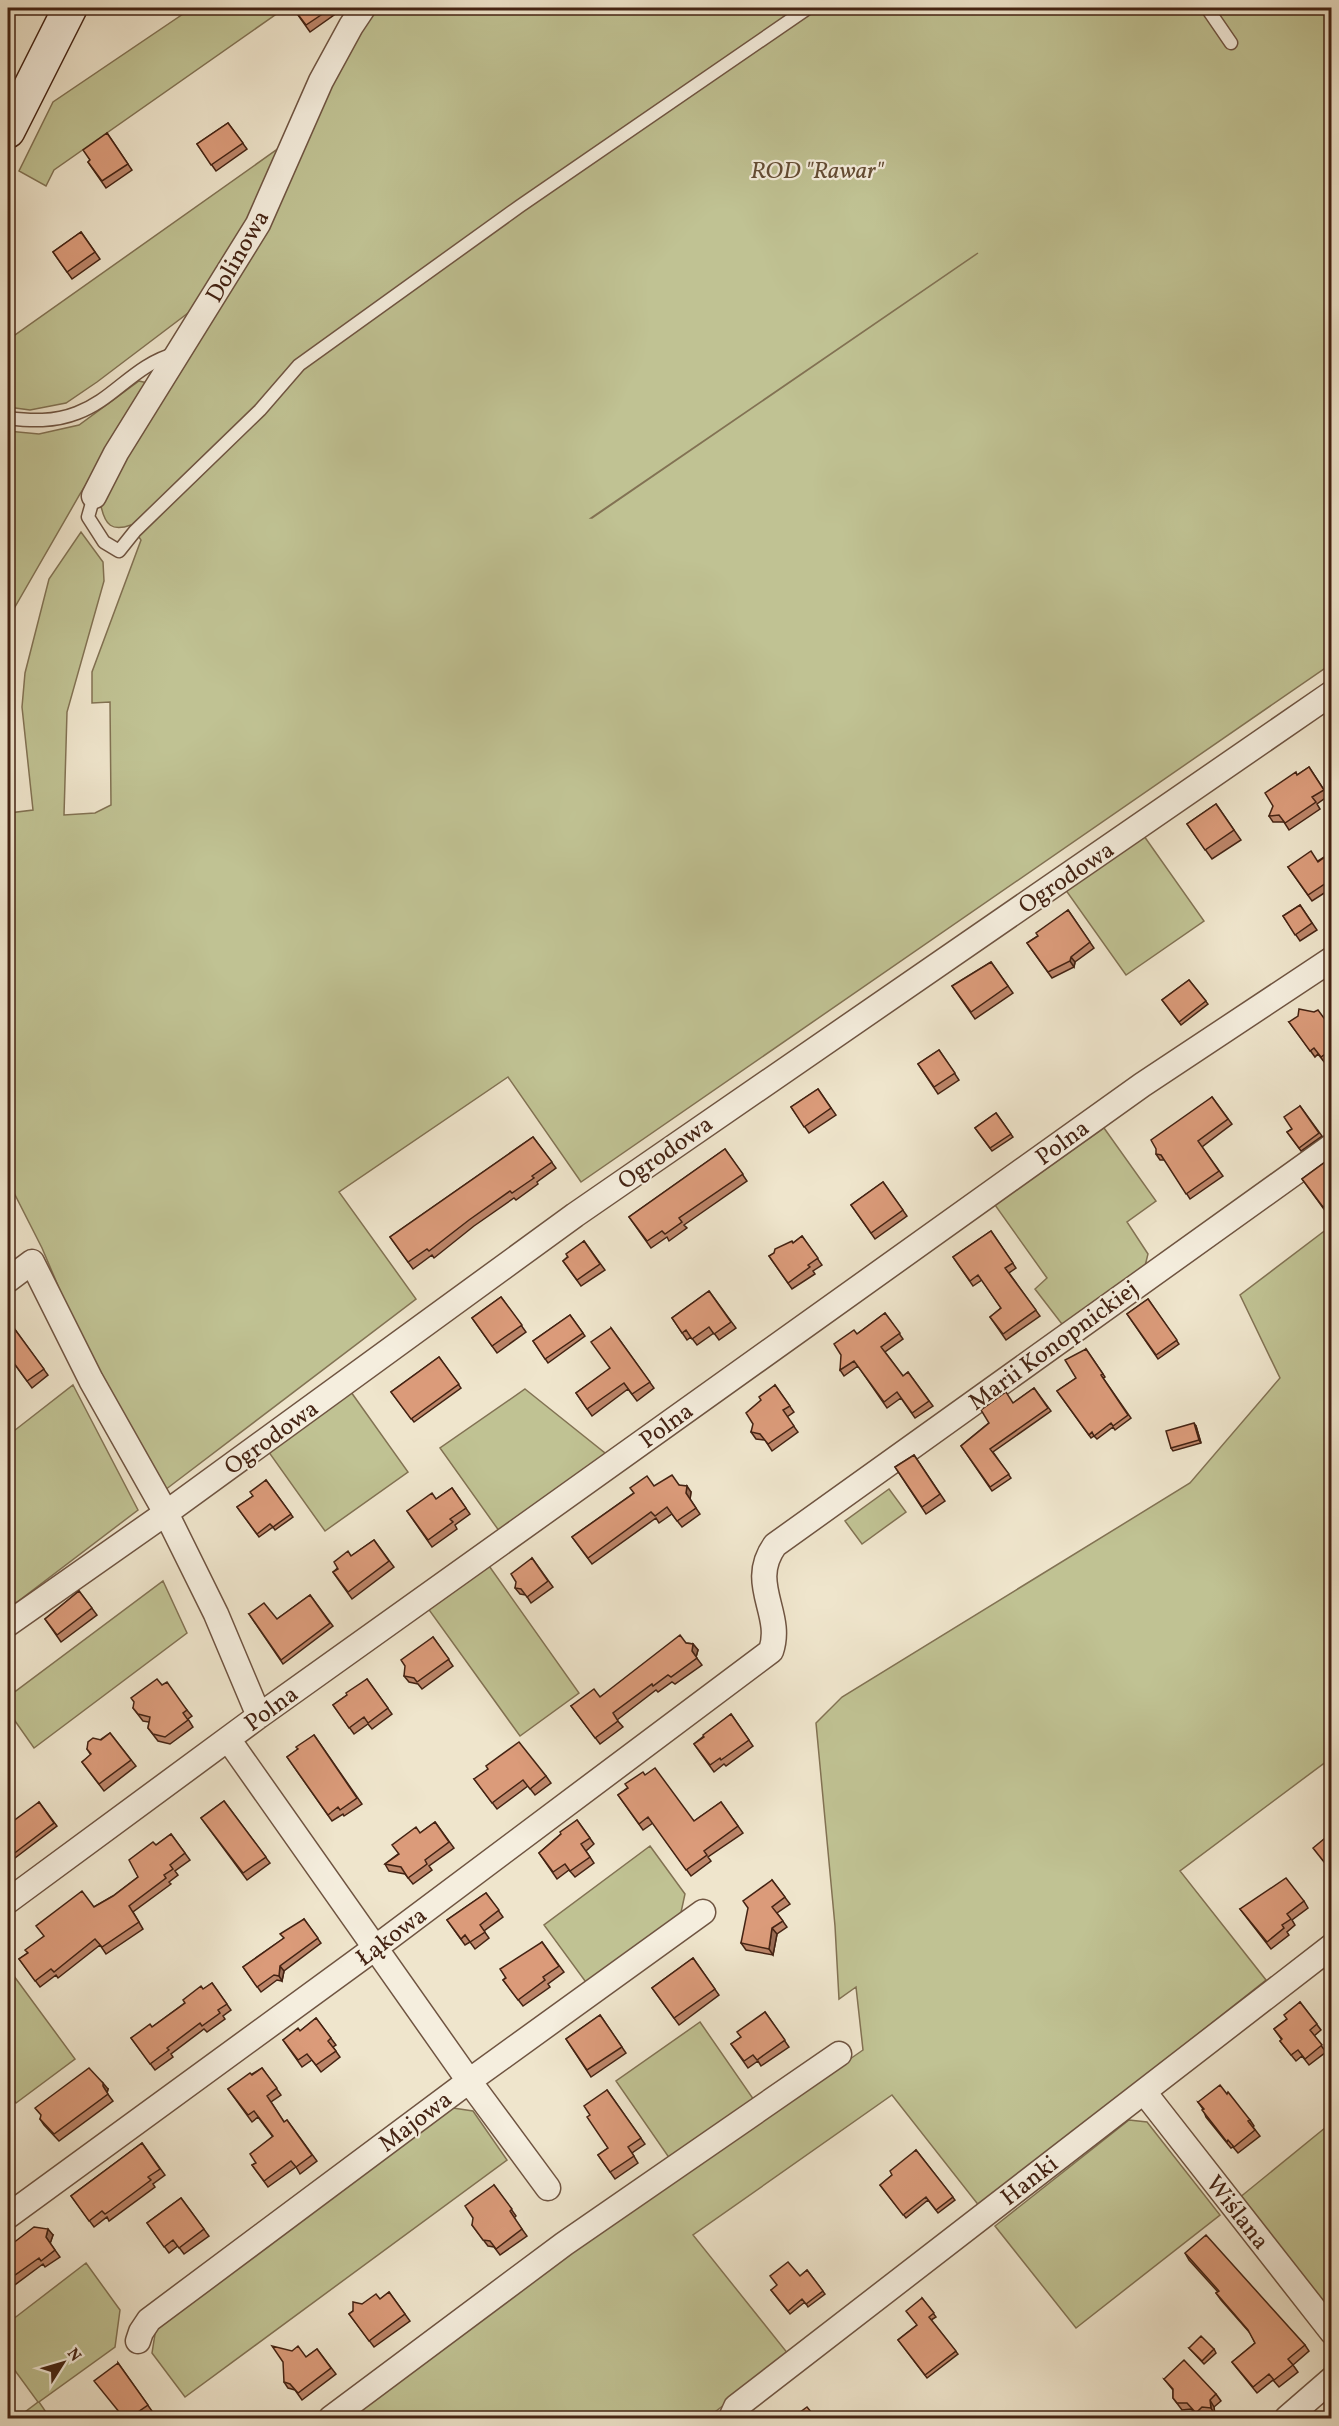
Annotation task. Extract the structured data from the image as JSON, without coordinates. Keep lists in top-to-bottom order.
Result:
{
  "streets": {
    "street": [
      "Dolinowa",
      "Ogrodowa",
      "Polna",
      "Marii Konopnickiej",
      "Łąkowa",
      "Majowa",
      "Hanki",
      "Wiślana"
    ]
  },
  "crossings": [
    ["Marii Konopnickiej", "Łąkowa"],
    ["Hanki", "Wiślana"]
  ],
  "parks": ["ROD \"Rawar\""],
  "north": "top right"
}
